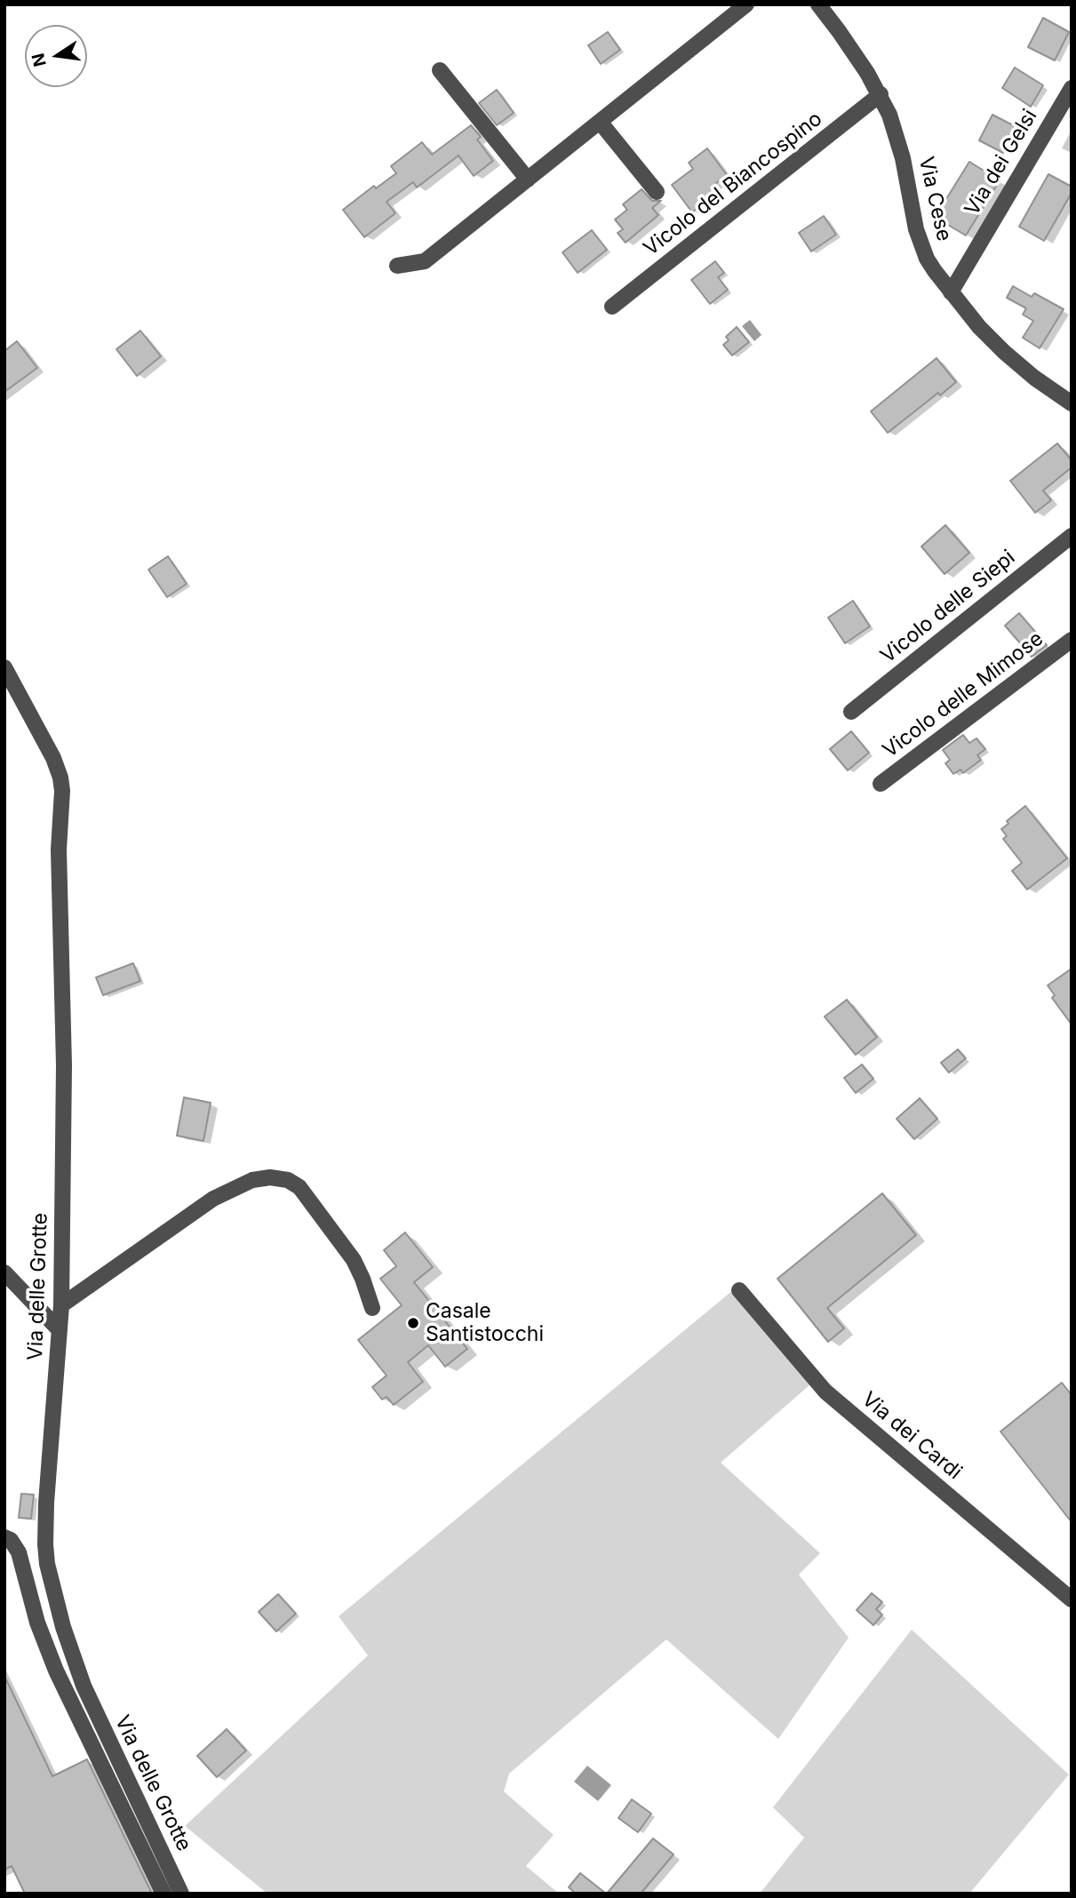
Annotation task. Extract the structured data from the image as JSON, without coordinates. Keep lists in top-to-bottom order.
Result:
{
  "streets": {
    "street": [
      "Via dei Gelsi",
      "Vicolo del Biancospino",
      "Via Cese",
      "Vicolo delle Siepi",
      "Vicolo delle Mimose",
      "Via delle Grotte",
      "Via dei Cardi"
    ]
  },
  "crossings": [
    ["Via dei Gelsi", "Via Cese"],
    ["Vicolo del Biancospino", "Via Cese"]
  ],
  "places": ["Casale Santistocchi"],
  "north": "left"
}
